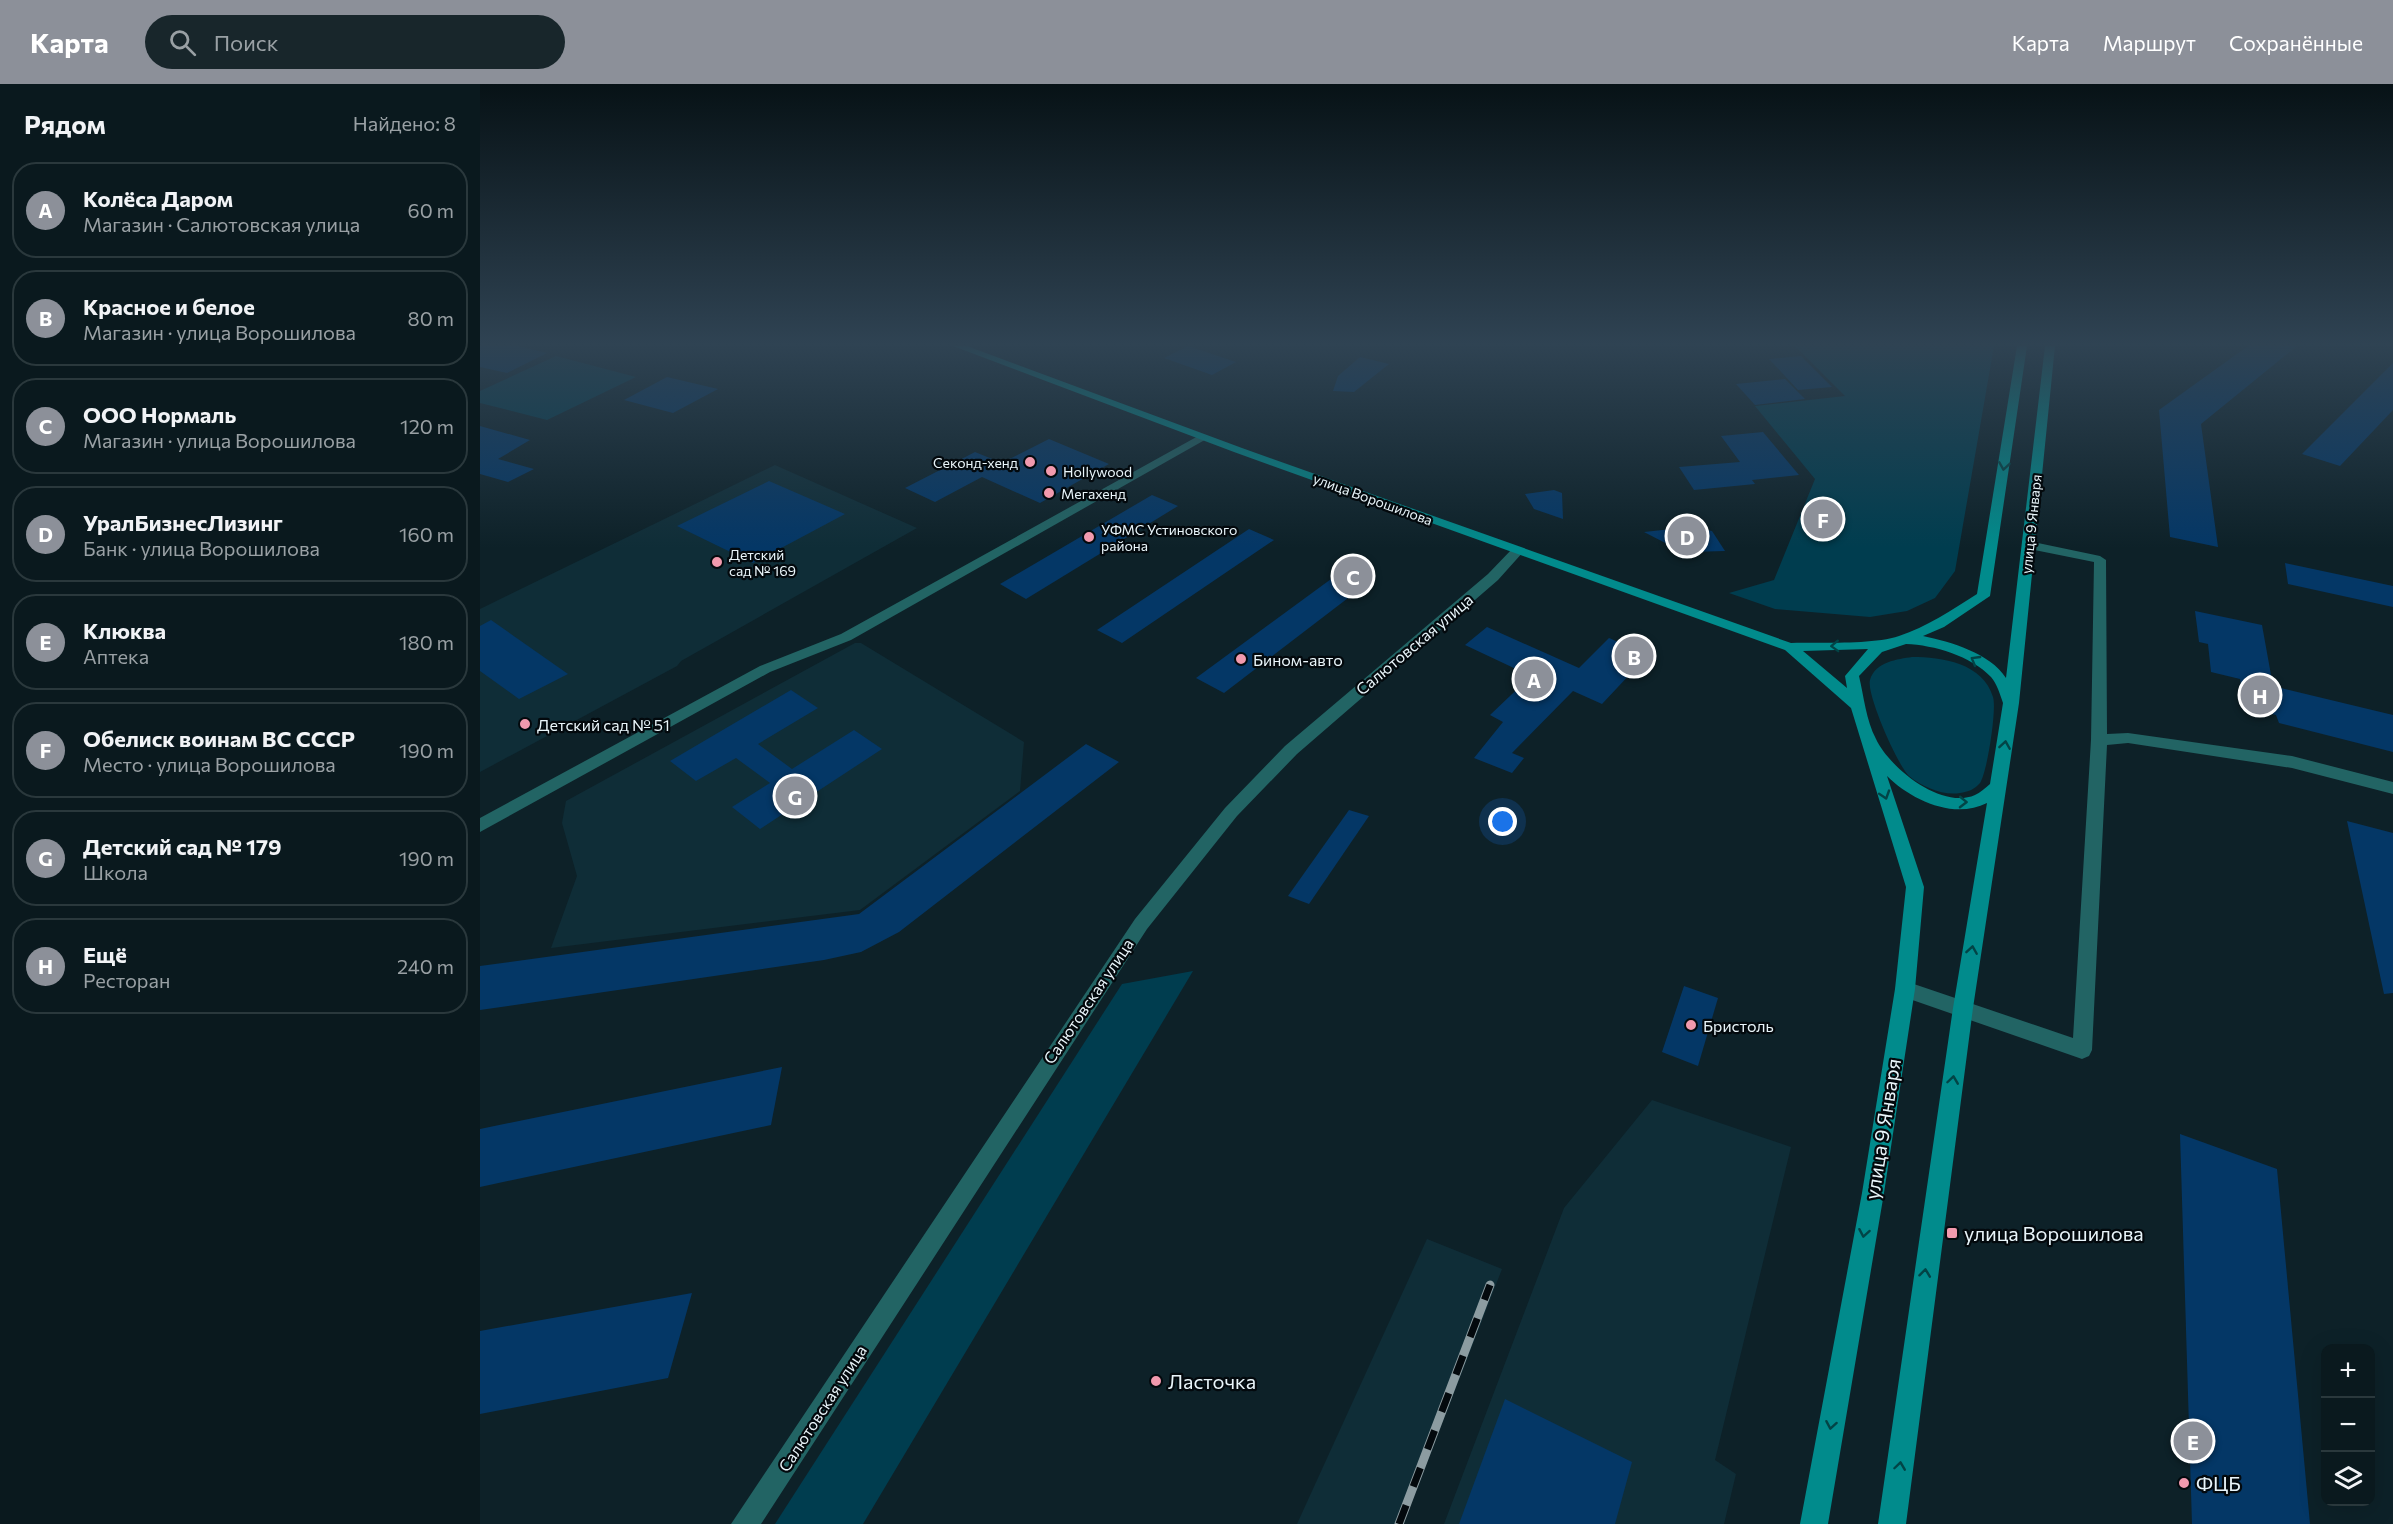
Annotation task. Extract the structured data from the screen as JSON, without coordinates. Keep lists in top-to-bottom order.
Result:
{
  "streets": {
    "main road": ["улица Ворошилова", "улица 9 Января"],
    "street": ["Салютовская улица"]
  },
  "crossings": [
    ["улица Ворошилова", "улица 9 Января"],
    ["улица Ворошилова", "Салютовская улица"]
  ],
  "places": {
    "other": [
      "Секонд-хенд",
      "Hollywood",
      "Мегахенд",
      "УФМС Устиновского района",
      "Детский сад № 169",
      "Бином-авто",
      "Детский сад № 51",
      "Бристоль",
      "Ласточка",
      "ФЦБ"
    ],
    "transit": ["улица Ворошилова"]
  },
  "page": {
    "header": "Карта",
    "search": "Поиск",
    "nav": ["Карта", "Маршрут", "Сохранённые"],
    "heading": ["Рядом", "Найдено: 8"],
    "list": [
      {
        "mark": "A",
        "name": "Колёса Даром",
        "note": "Магазин · Салютовская улица",
        "value": "60 m"
      },
      {
        "mark": "B",
        "name": "Красное и белое",
        "note": "Магазин · улица Ворошилова",
        "value": "80 m"
      },
      {
        "mark": "C",
        "name": "ООО Нормаль",
        "note": "Магазин · улица Ворошилова",
        "value": "120 m"
      },
      {
        "mark": "D",
        "name": "УралБизнесЛизинг",
        "note": "Банк · улица Ворошилова",
        "value": "160 m"
      },
      {
        "mark": "E",
        "name": "Клюква",
        "note": "Аптека",
        "value": "180 m"
      },
      {
        "mark": "F",
        "name": "Обелиск воинам ВС СССР",
        "note": "Место · улица Ворошилова",
        "value": "190 m"
      },
      {
        "mark": "G",
        "name": "Детский сад № 179",
        "note": "Школа",
        "value": "190 m"
      },
      {
        "mark": "H",
        "name": "Ещё",
        "note": "Ресторан",
        "value": "240 m"
      }
    ],
    "pins": [
      "F",
      "D",
      "C",
      "B",
      "A",
      "H",
      "G",
      "E"
    ],
    "map_buttons": ["+", "−"]
  }
}
